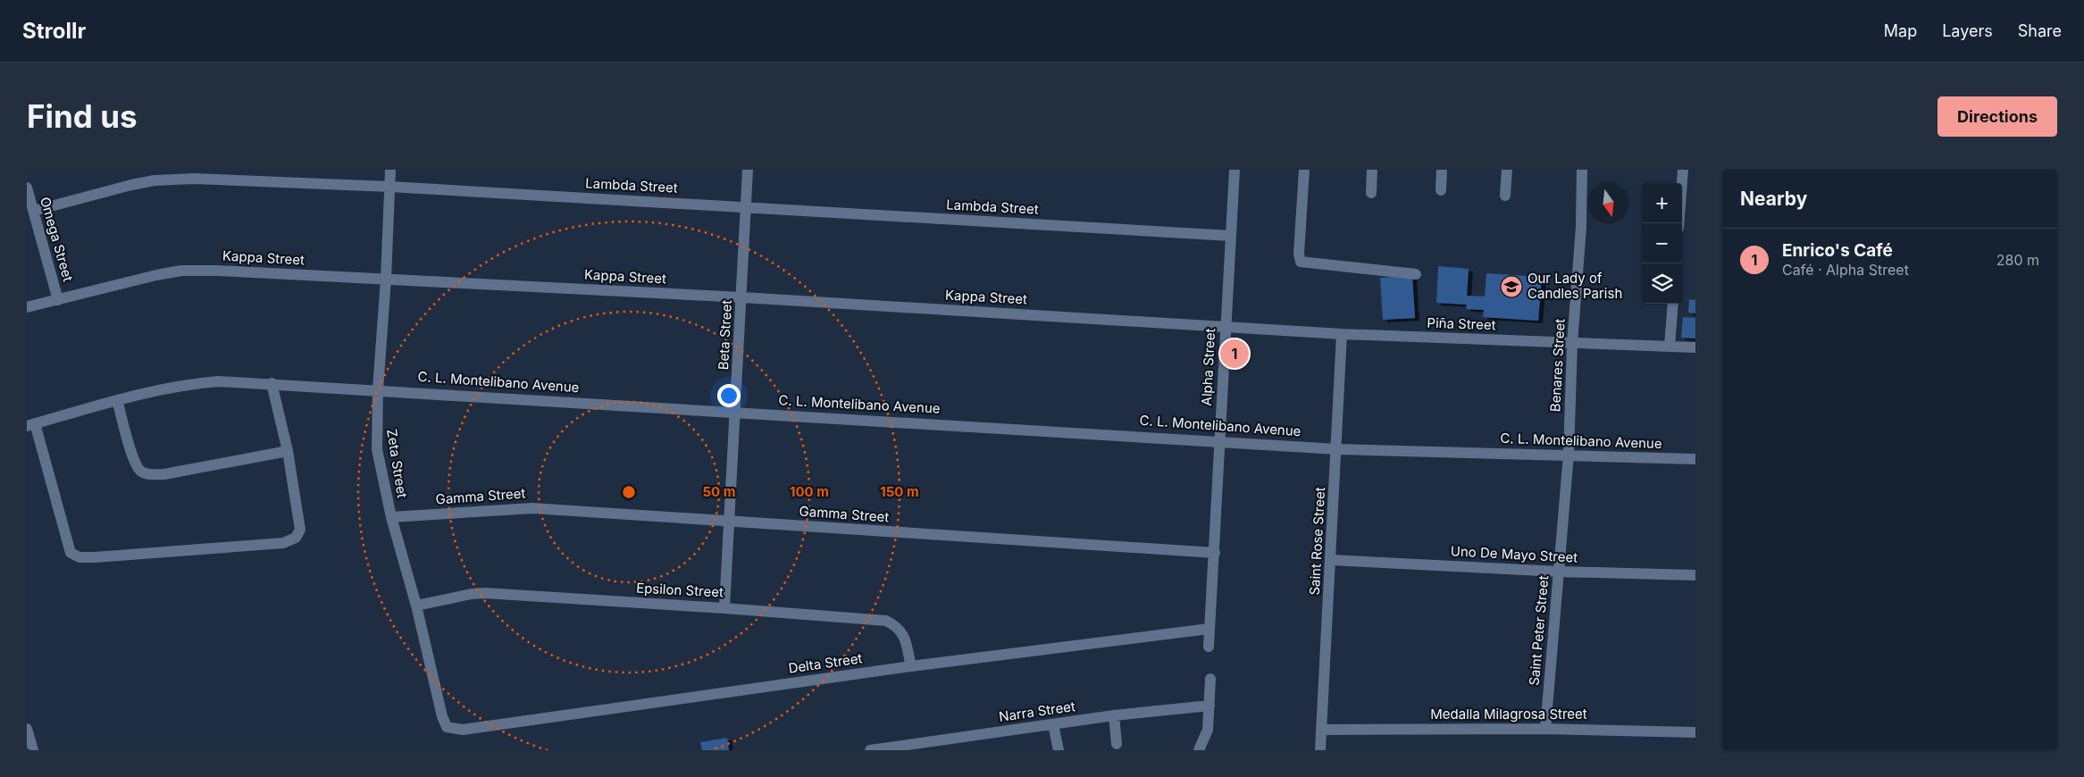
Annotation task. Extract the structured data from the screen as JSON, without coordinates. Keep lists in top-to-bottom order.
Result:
{
  "streets": {
    "street": [
      "Lambda Street",
      "Omega Street",
      "Kappa Street",
      "Piña Street",
      "Beta Street",
      "Benares Street",
      "Alpha Street",
      "C. L. Montelibano Avenue",
      "Zeta Street",
      "Gamma Street",
      "Saint Rose Street",
      "Uno De Mayo Street",
      "Epsilon Street",
      "Saint Peter Street",
      "Delta Street",
      "Narra Street",
      "Medalla Milagrosa Street"
    ]
  },
  "crossings": [
    ["Lambda Street", "Omega Street"],
    ["Lambda Street", "Beta Street"],
    ["Lambda Street", "Alpha Street"],
    ["Lambda Street", "Zeta Street"],
    ["Omega Street", "Kappa Street"],
    ["Kappa Street", "Piña Street"],
    ["Kappa Street", "Beta Street"],
    ["Kappa Street", "Alpha Street"],
    ["Kappa Street", "Zeta Street"],
    ["Piña Street", "Benares Street"],
    ["Piña Street", "Alpha Street"],
    ["Piña Street", "Saint Rose Street"],
    ["Beta Street", "C. L. Montelibano Avenue"],
    ["Beta Street", "Gamma Street"],
    ["Beta Street", "Epsilon Street"],
    ["Benares Street", "C. L. Montelibano Avenue"],
    ["Benares Street", "Saint Peter Street"],
    ["Alpha Street", "C. L. Montelibano Avenue"],
    ["Alpha Street", "Gamma Street"],
    ["Alpha Street", "Delta Street"],
    ["C. L. Montelibano Avenue", "Zeta Street"],
    ["C. L. Montelibano Avenue", "Saint Rose Street"],
    ["C. L. Montelibano Avenue", "Saint Peter Street"],
    ["Zeta Street", "Gamma Street"],
    ["Zeta Street", "Epsilon Street"],
    ["Zeta Street", "Delta Street"],
    ["Saint Rose Street", "Uno De Mayo Street"],
    ["Saint Rose Street", "Medalla Milagrosa Street"],
    ["Uno De Mayo Street", "Saint Peter Street"],
    ["Epsilon Street", "Delta Street"],
    ["Saint Peter Street", "Medalla Milagrosa Street"]
  ],
  "places": {
    "school or university": ["Our Lady of Candles Parish"]
  },
  "north": "bottom",
  "page": {
    "header": "Strollr",
    "nav": ["Map", "Layers", "Share"],
    "buttons": "Directions",
    "title": "Find us",
    "heading": "Nearby",
    "map_buttons": ["+", "−"],
    "list": [
      {
        "mark": "1",
        "name": "Enrico's Café",
        "note": "Café · Alpha Street",
        "value": "280 m"
      }
    ],
    "pins": "1"
  },
  "rings": ["50 m", "100 m", "150 m"]
}
